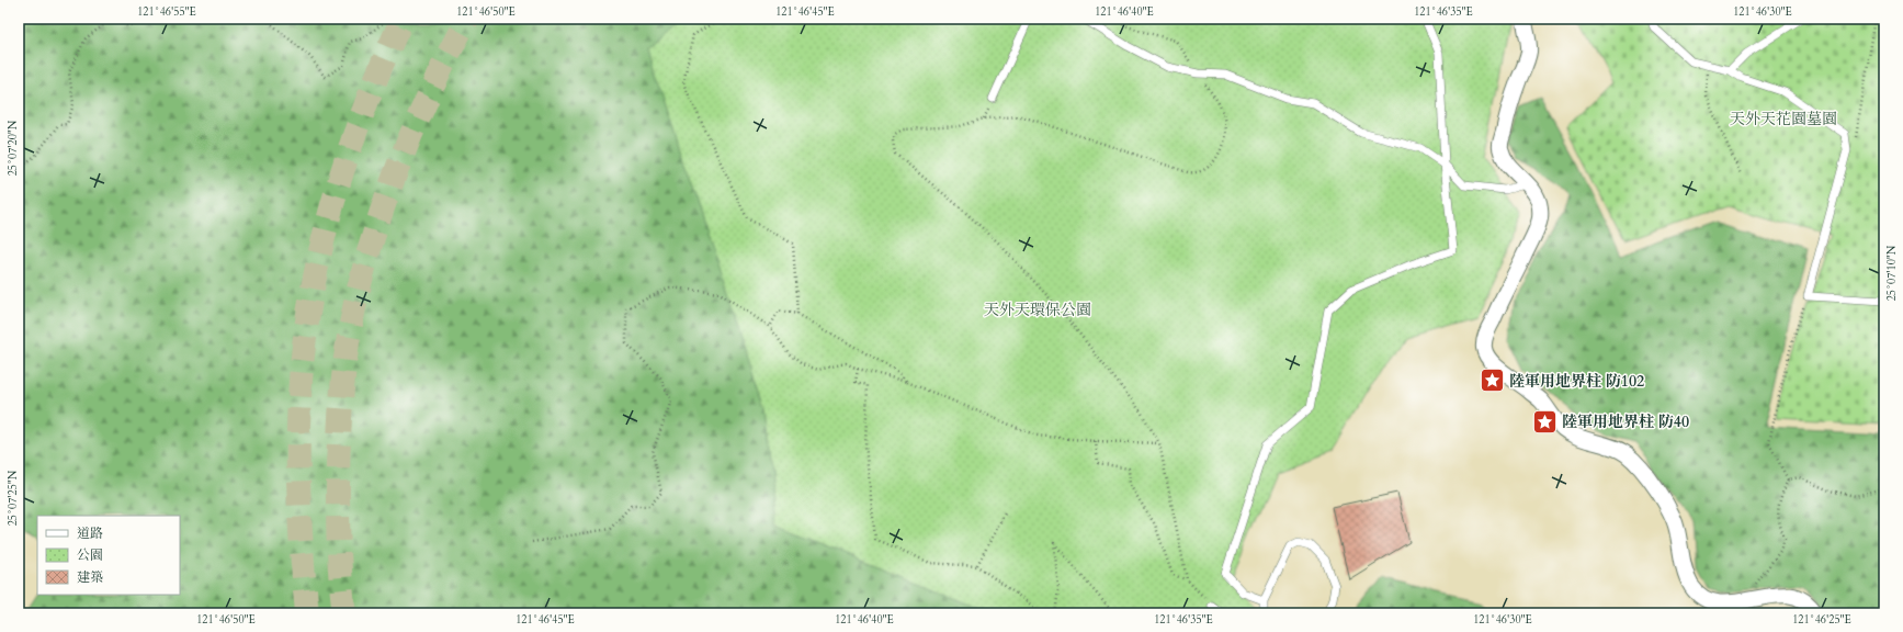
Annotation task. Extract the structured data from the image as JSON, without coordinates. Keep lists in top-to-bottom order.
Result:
{
  "parks": ["天外天花園墓園", "天外天環保公園"],
  "places": {
    "place": ["陸軍用地界柱 防102", "陸軍用地界柱 防40"]
  },
  "legend": ["道路", "公園", "建築"],
  "coordinates": [
    "121°46'55\"E",
    "121°46'50\"E",
    "121°46'45\"E",
    "121°46'40\"E",
    "121°46'35\"E",
    "121°46'30\"E",
    "25°07'20\"N",
    "25°07'10\"N",
    "25°07'25\"N",
    "121°46'25\"E"
  ]
}
